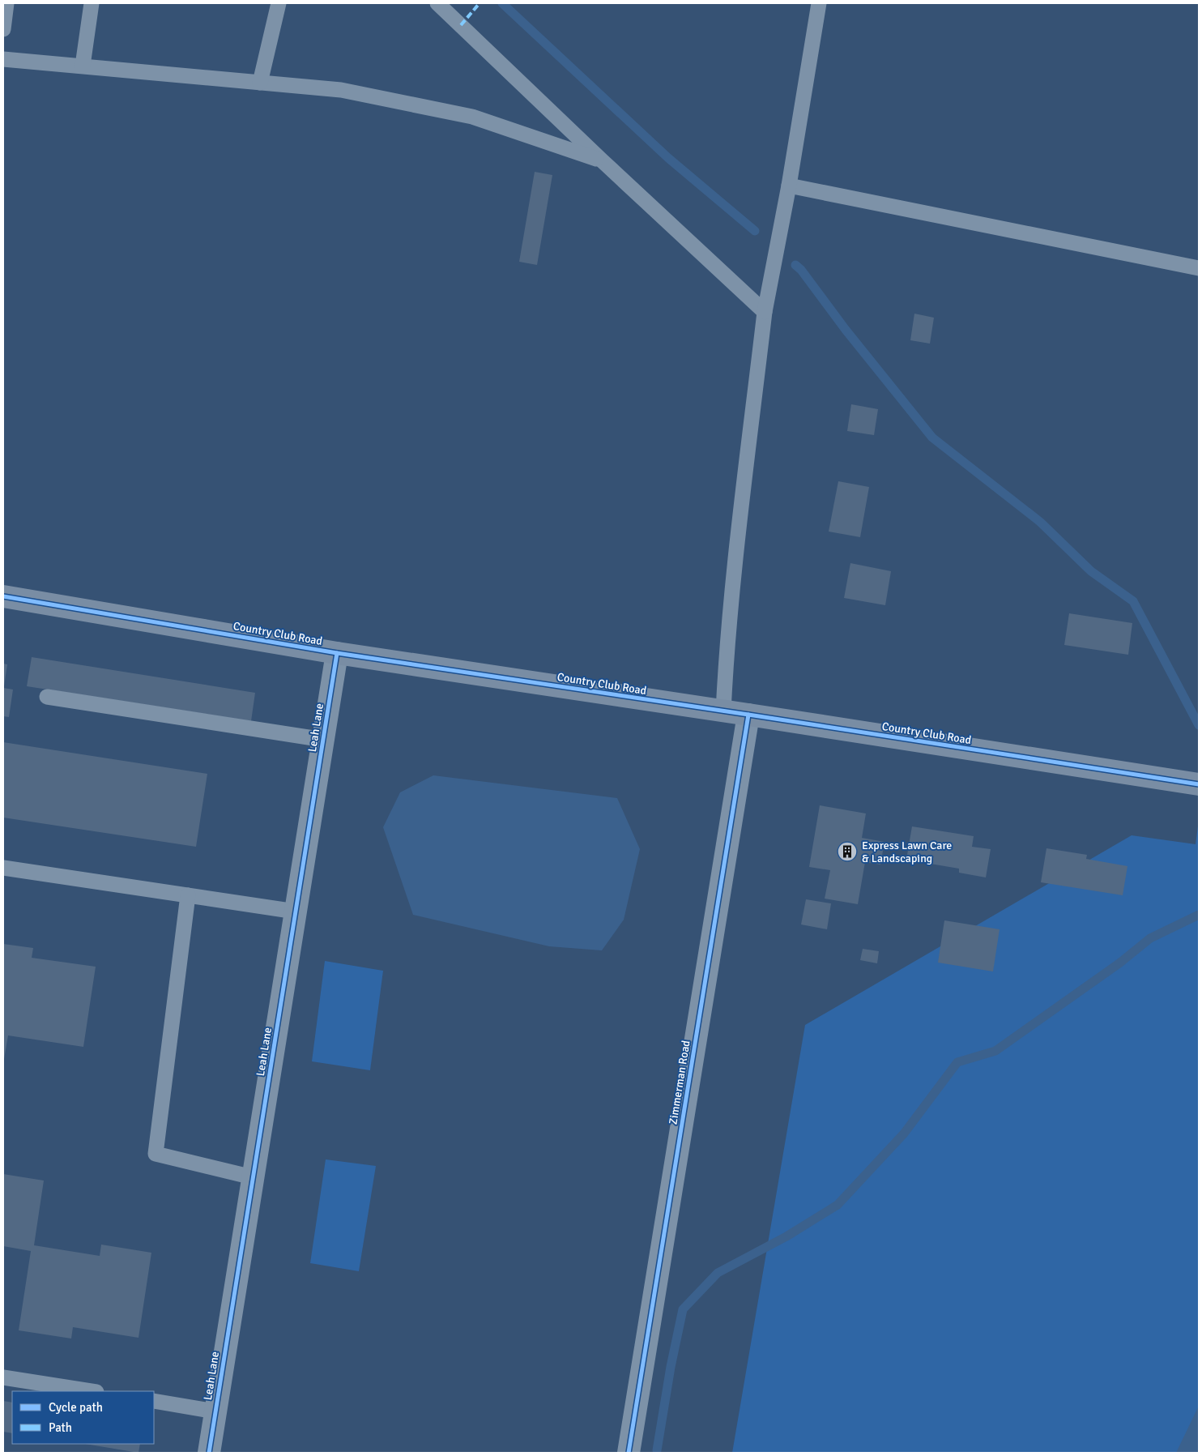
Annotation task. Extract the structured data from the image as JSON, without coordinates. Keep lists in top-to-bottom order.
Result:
{
  "streets": {
    "street": ["Country Club Road", "Leah Lane", "Zimmerman Road"]
  },
  "crossings": [
    ["Country Club Road", "Leah Lane"],
    ["Country Club Road", "Zimmerman Road"]
  ],
  "places": {
    "building": ["Express Lawn Care & Landscaping"]
  },
  "legend": ["Cycle path", "Path"]
}
